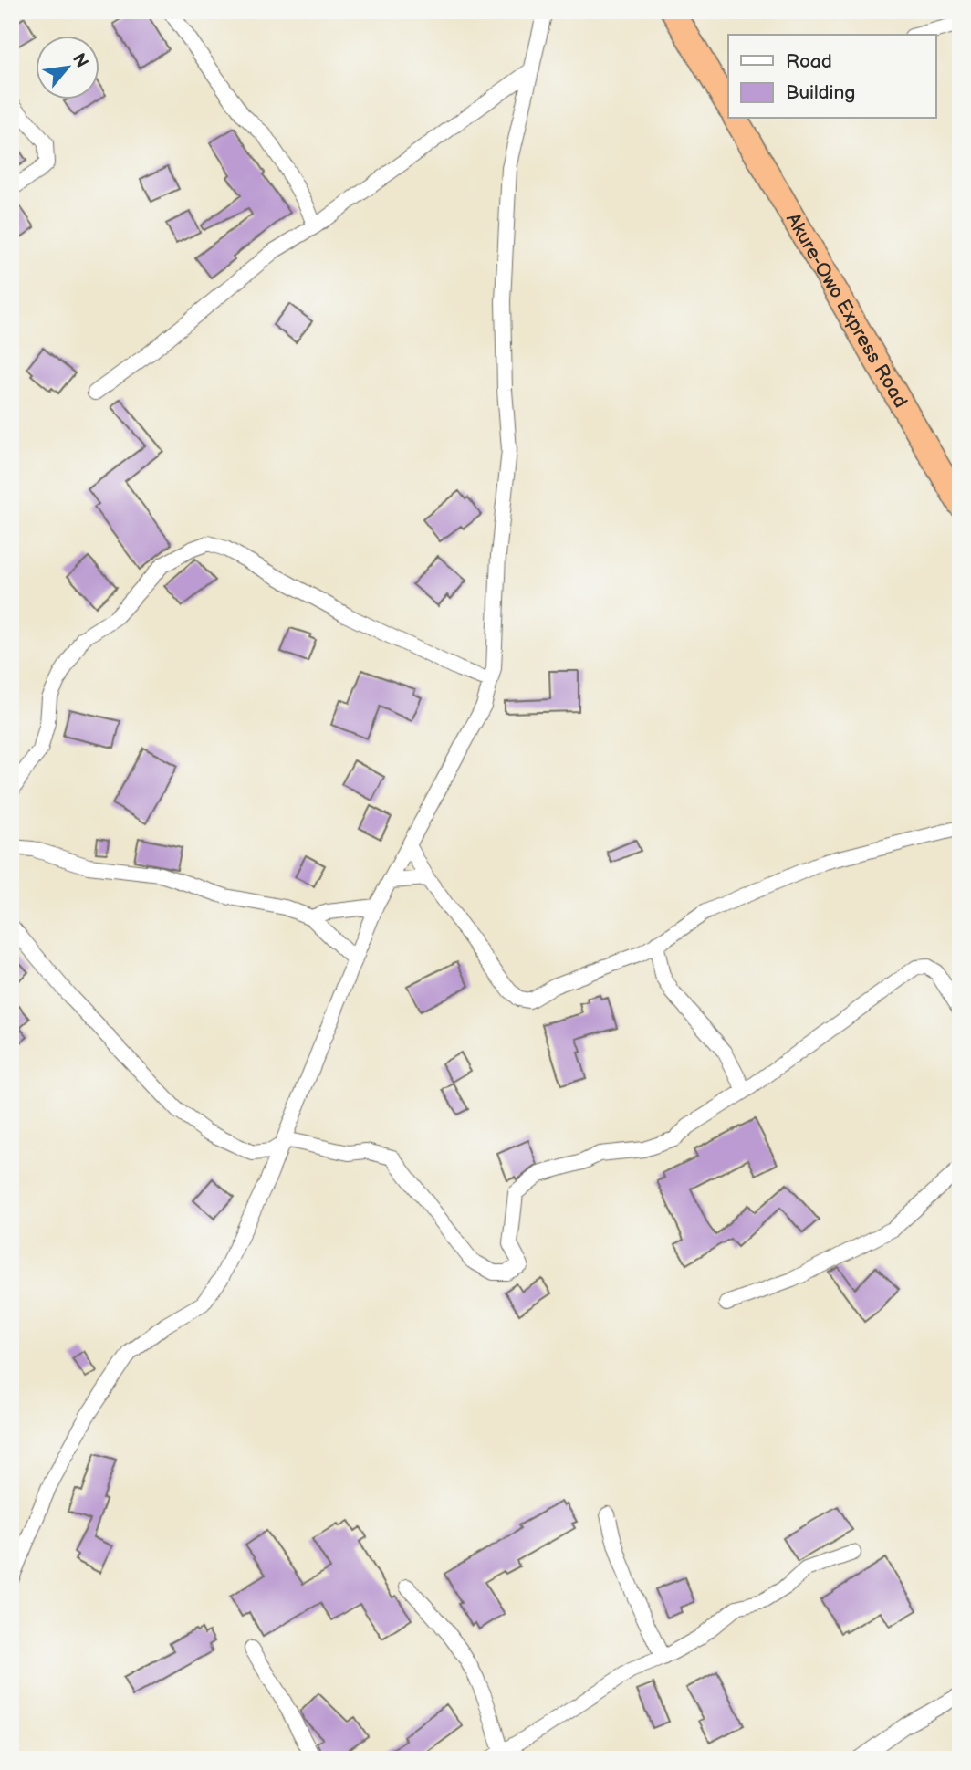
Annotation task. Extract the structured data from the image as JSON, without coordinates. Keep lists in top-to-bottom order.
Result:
{
  "streets": {
    "highway": ["Akure-Owo Express Road"]
  },
  "legend": ["Road", "Building"],
  "north": "top right"
}
